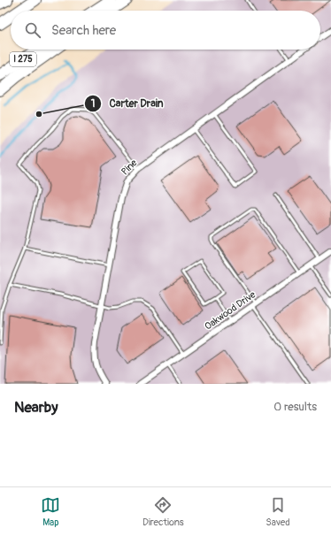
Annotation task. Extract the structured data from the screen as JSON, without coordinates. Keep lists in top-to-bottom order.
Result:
{
  "streets": {
    "highway": ["I 275"],
    "street": ["Pine", "Oakwood Drive"]
  },
  "places": ["Carter Drain"],
  "page": {
    "search": "Search here",
    "heading": ["Nearby", "0 results"],
    "nav": ["Map", "Directions", "Saved"]
  }
}
